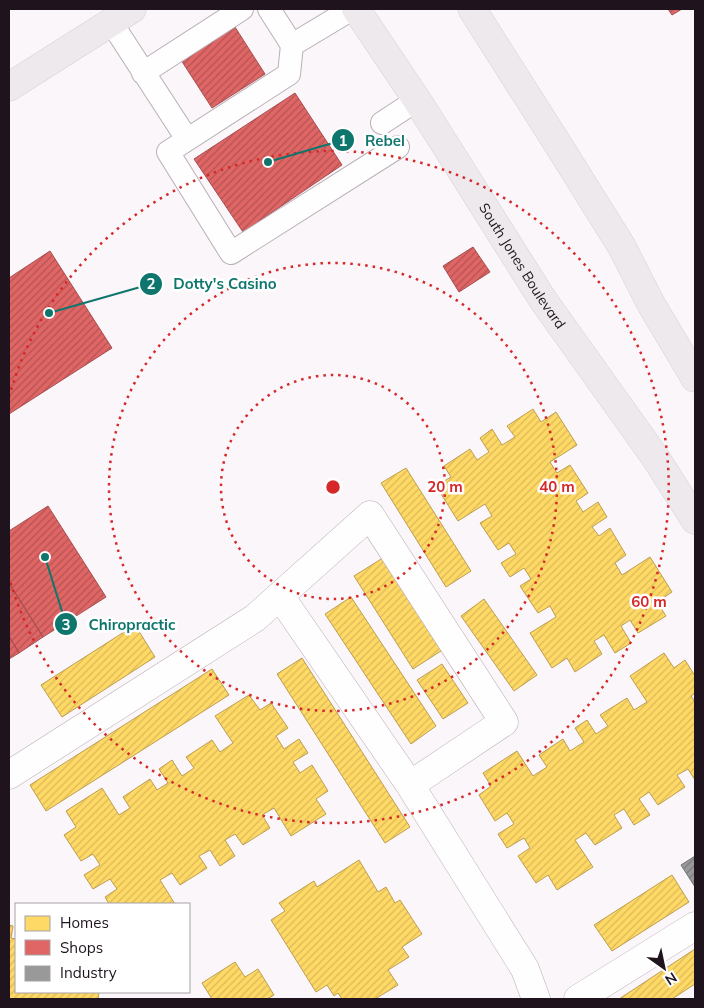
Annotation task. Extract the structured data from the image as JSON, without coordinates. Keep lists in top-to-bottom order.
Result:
{
  "streets": {
    "main road": ["South Jones Boulevard"]
  },
  "places": ["Rebel", "Dotty's Casino", "Chiropractic"],
  "legend": ["Homes", "Shops", "Industry"],
  "north": "bottom right",
  "rings": ["20 m", "40 m", "60 m"]
}
